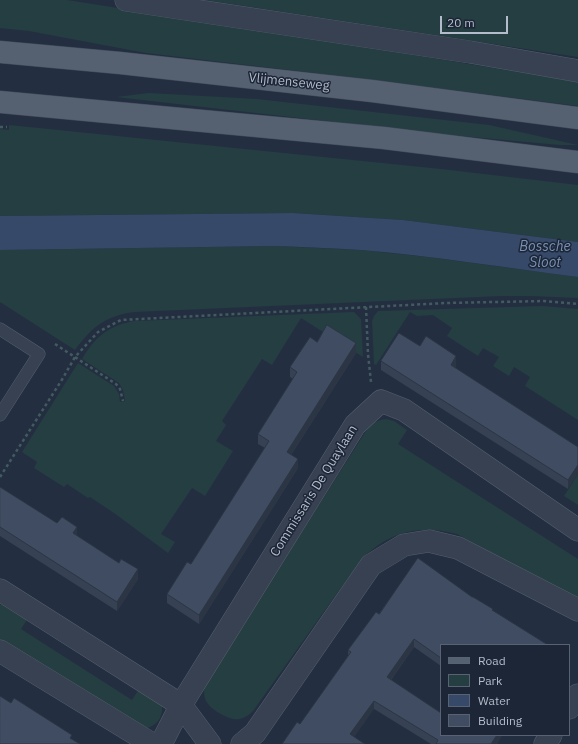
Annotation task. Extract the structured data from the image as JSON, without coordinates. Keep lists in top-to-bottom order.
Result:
{
  "streets": {
    "main road": ["Vlijmenseweg"],
    "street": ["Commissaris De Quaylaan"]
  },
  "water": ["Bossche Sloot"],
  "legend": [
    "Road",
    "Park",
    "Water",
    "Building"
  ],
  "scale_bar": "20 m"
}
